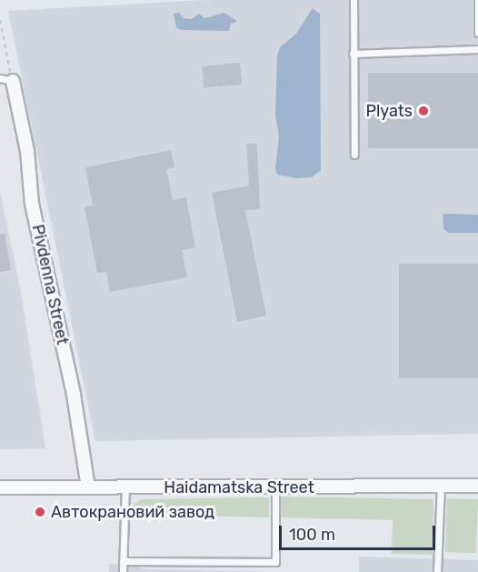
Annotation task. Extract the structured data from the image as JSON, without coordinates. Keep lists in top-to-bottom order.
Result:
{
  "streets": {
    "street": ["Pivdenna Street", "Haidamatska Street"]
  },
  "crossings": [
    ["Pivdenna Street", "Haidamatska Street"]
  ],
  "places": ["Plyats", "Автокрановий завод"],
  "scale_bar": "100 m"
}
